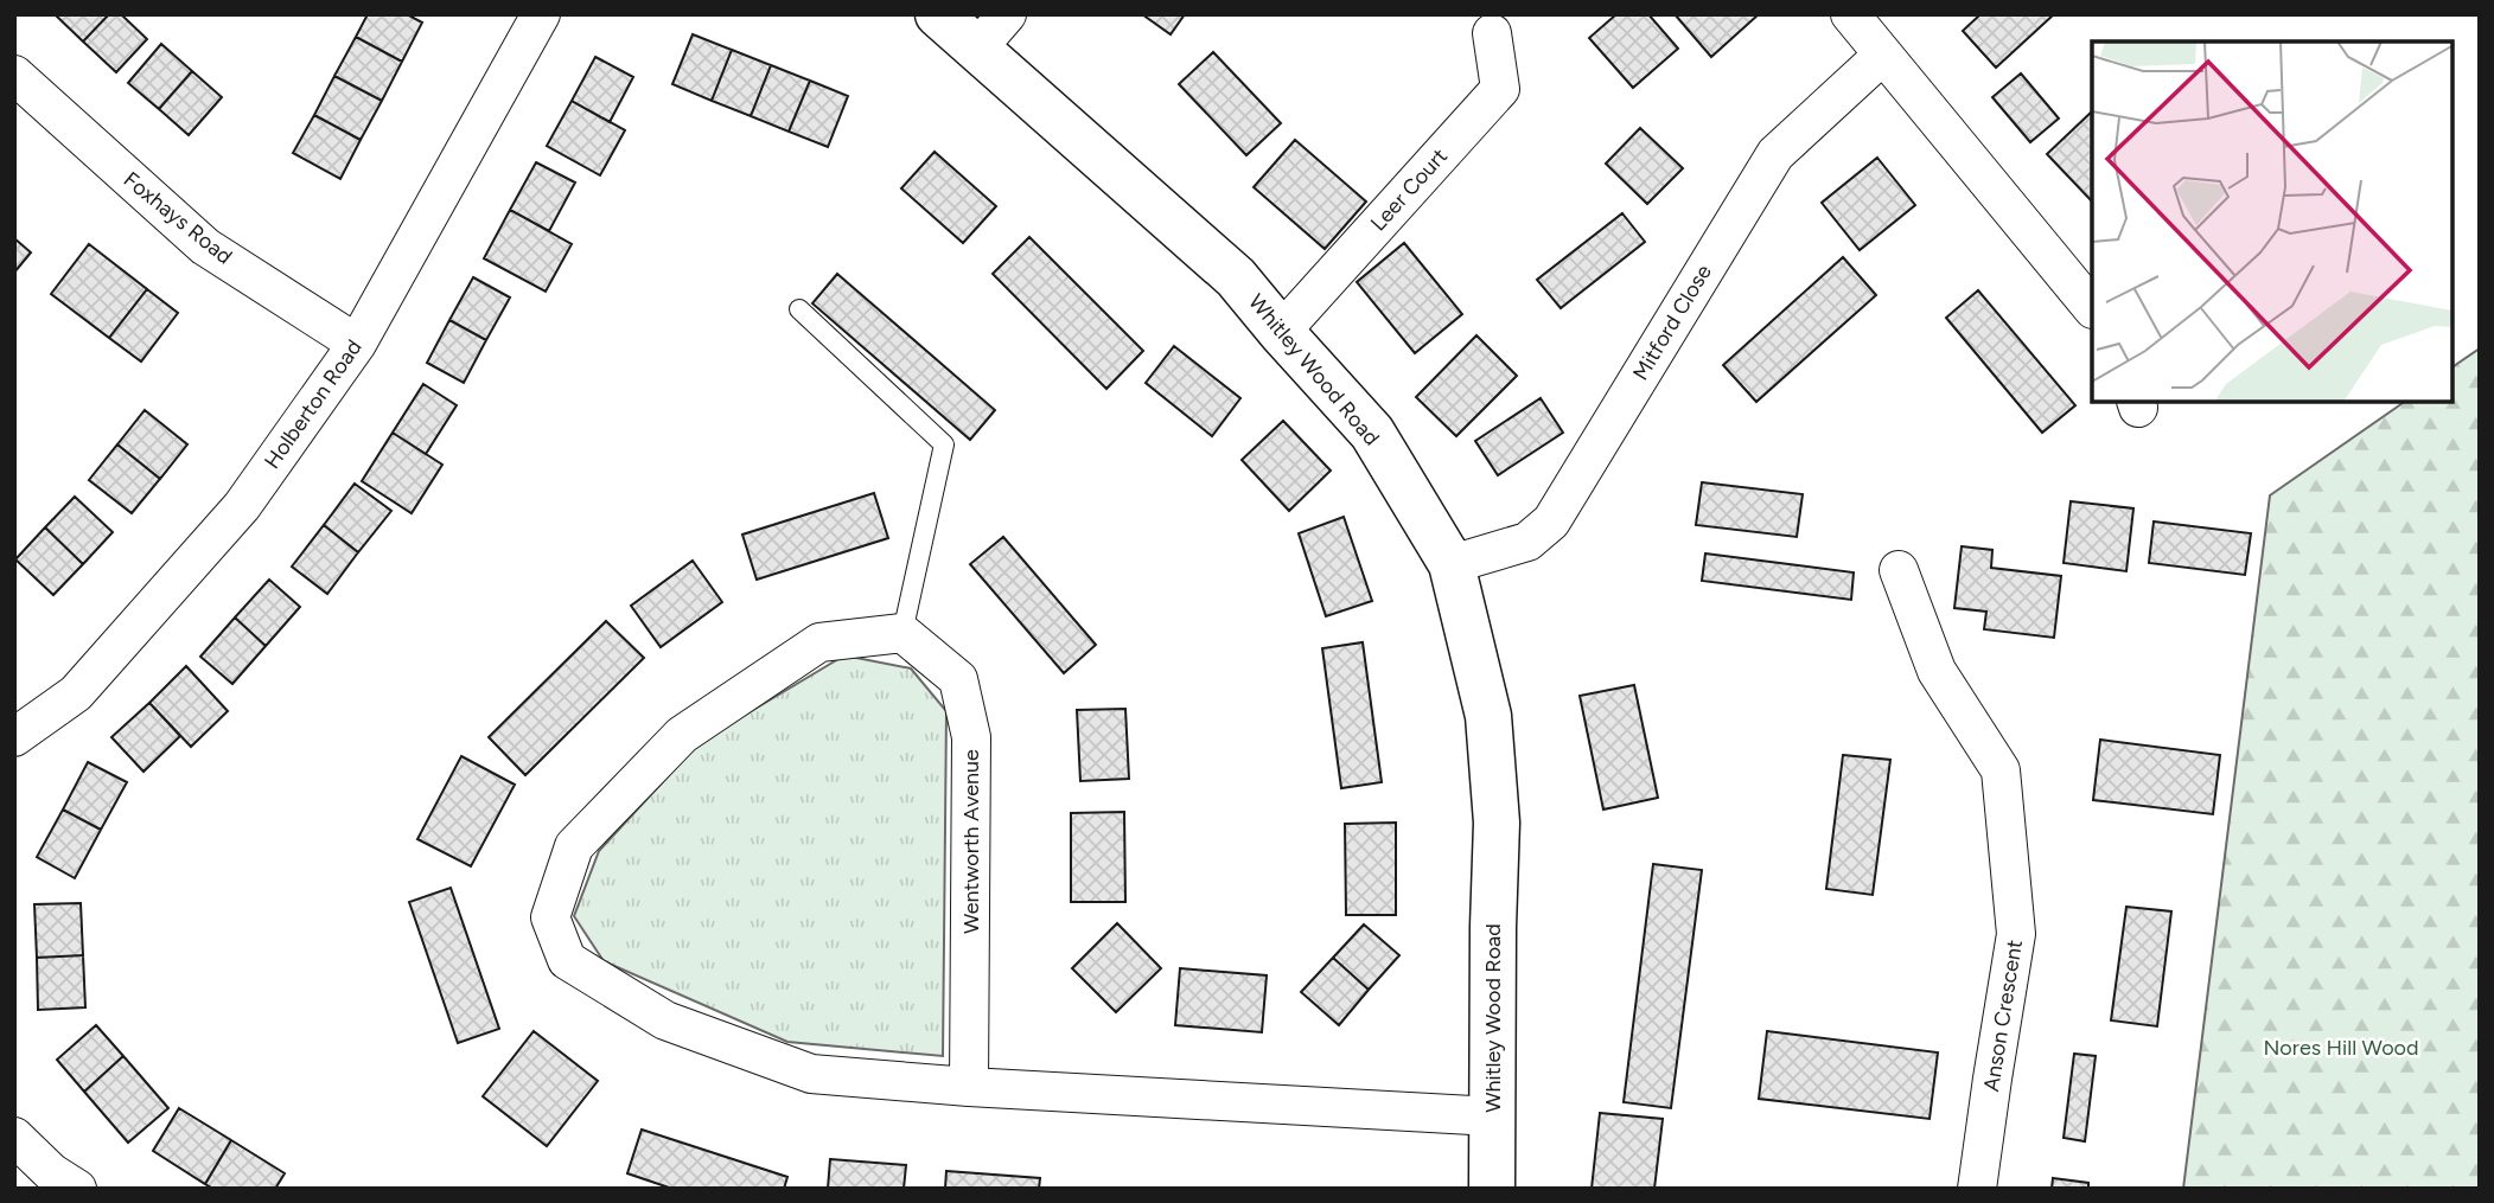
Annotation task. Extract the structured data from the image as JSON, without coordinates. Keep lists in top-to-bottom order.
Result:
{
  "streets": {
    "street": [
      "Leer Court",
      "Foxhays Road",
      "Mitford Close",
      "Whitley Wood Road",
      "Holberton Road",
      "Wentworth Avenue",
      "Anson Crescent"
    ]
  },
  "crossings": [
    ["Leer Court", "Whitley Wood Road"],
    ["Foxhays Road", "Holberton Road"],
    ["Mitford Close", "Whitley Wood Road"]
  ],
  "parks": ["Nores Hill Wood"]
}
